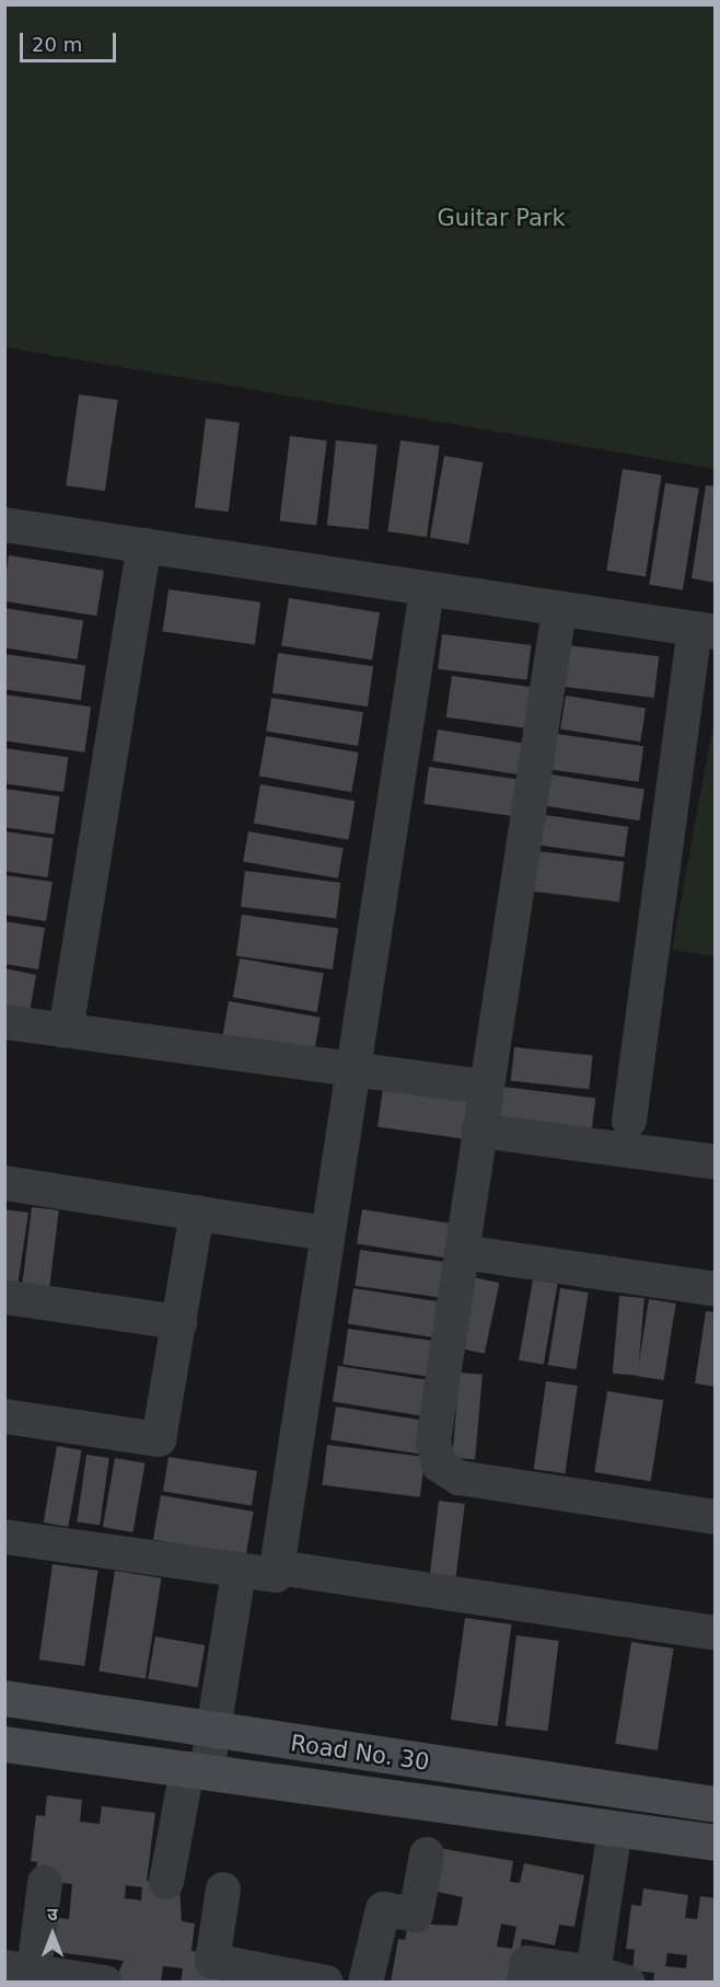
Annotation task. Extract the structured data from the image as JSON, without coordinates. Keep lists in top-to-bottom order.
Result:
{
  "streets": {
    "street": ["Road No. 30"]
  },
  "parks": ["Guitar Park"],
  "scale_bar": "20 m",
  "north": "top"
}
